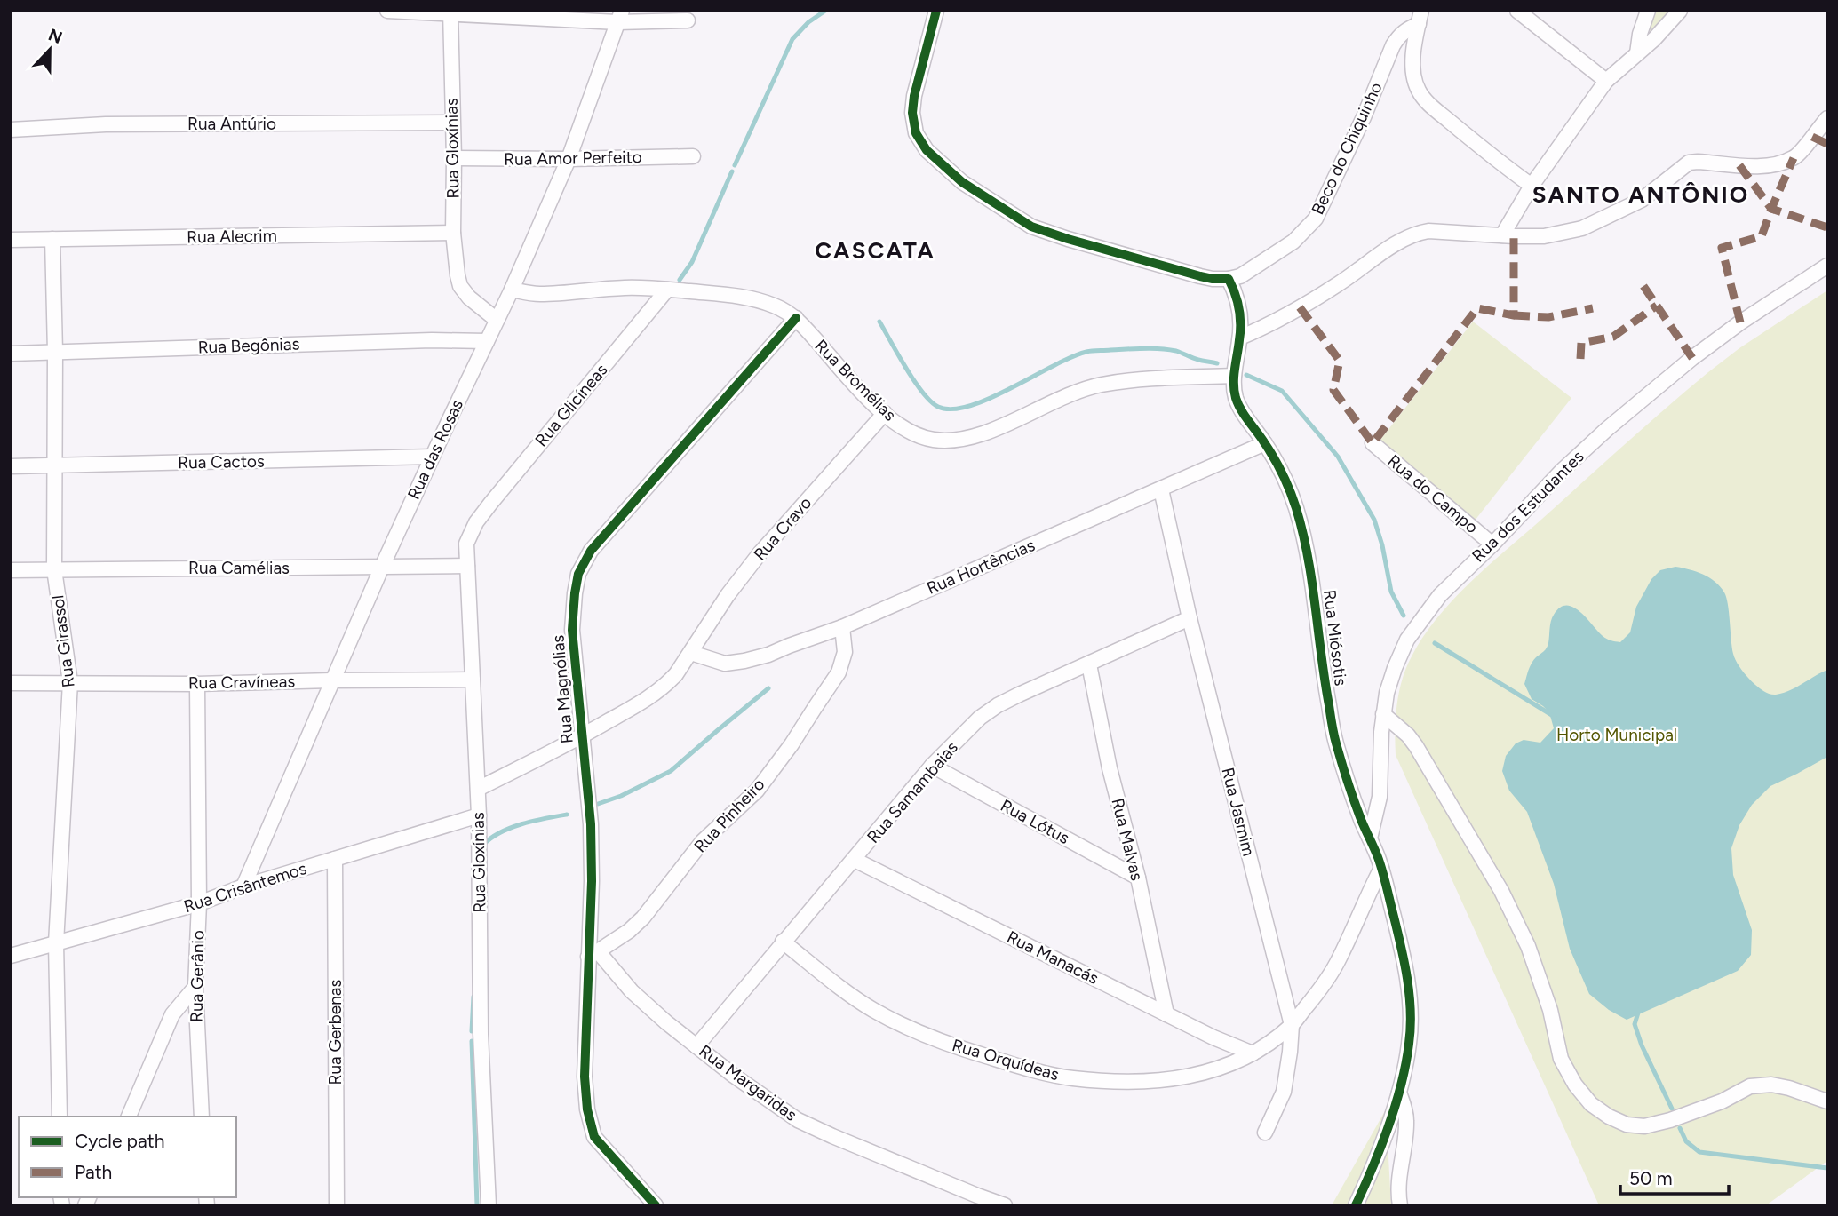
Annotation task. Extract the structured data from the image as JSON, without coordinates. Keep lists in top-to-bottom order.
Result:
{
  "streets": {
    "street": [
      "Rua Antúrio",
      "Rua Gloxínias",
      "Beco do Chiquinho",
      "Rua Amor Perfeito",
      "Rua Alecrim",
      "Rua Begônias",
      "Rua Bromélias",
      "Rua Glicíneas",
      "Rua das Rosas",
      "Rua Cactos",
      "Rua do Campo",
      "Rua dos Estudantes",
      "Rua Cravo",
      "Rua Hortências",
      "Rua Camélias",
      "Rua Miósotis",
      "Rua Girassol",
      "Rua Cravíneas",
      "Rua Magnólias",
      "Rua Samambaias",
      "Rua Jasmim",
      "Rua Pinheiro",
      "Rua Lótus",
      "Rua Malvas",
      "Rua Crisântemos",
      "Rua Manacás",
      "Rua Gerânio",
      "Rua Gerbenas",
      "Rua Orquídeas",
      "Rua Margaridas"
    ]
  },
  "crossings": [
    ["Rua Antúrio", "Rua Gloxínias"],
    ["Rua Gloxínias", "Rua Amor Perfeito"],
    ["Rua Gloxínias", "Rua Alecrim"],
    ["Rua Gloxínias", "Rua Glicíneas"],
    ["Rua Gloxínias", "Rua das Rosas"],
    ["Rua Gloxínias", "Rua Cravo"],
    ["Rua Gloxínias", "Rua Camélias"],
    ["Rua Gloxínias", "Rua Cravíneas"],
    ["Rua Gloxínias", "Rua Crisântemos"],
    ["Rua Amor Perfeito", "Rua das Rosas"],
    ["Rua Alecrim", "Rua Girassol"],
    ["Rua Begônias", "Rua das Rosas"],
    ["Rua Begônias", "Rua Girassol"],
    ["Rua Bromélias", "Rua Glicíneas"],
    ["Rua Bromélias", "Rua das Rosas"],
    ["Rua Bromélias", "Rua Cravo"],
    ["Rua Bromélias", "Rua Magnólias"],
    ["Rua das Rosas", "Rua Cactos"],
    ["Rua das Rosas", "Rua Camélias"],
    ["Rua das Rosas", "Rua Cravíneas"],
    ["Rua das Rosas", "Rua Crisântemos"],
    ["Rua Cactos", "Rua Girassol"],
    ["Rua do Campo", "Rua dos Estudantes"],
    ["Rua dos Estudantes", "Rua Miósotis"],
    ["Rua Cravo", "Rua Hortências"],
    ["Rua Cravo", "Rua Magnólias"],
    ["Rua Hortências", "Rua Miósotis"],
    ["Rua Hortências", "Rua Jasmim"],
    ["Rua Hortências", "Rua Pinheiro"],
    ["Rua Camélias", "Rua Girassol"],
    ["Rua Girassol", "Rua Cravíneas"],
    ["Rua Girassol", "Rua Crisântemos"],
    ["Rua Cravíneas", "Rua Gerânio"],
    ["Rua Magnólias", "Rua Pinheiro"],
    ["Rua Magnólias", "Rua Margaridas"],
    ["Rua Samambaias", "Rua Jasmim"],
    ["Rua Samambaias", "Rua Lótus"],
    ["Rua Samambaias", "Rua Malvas"],
    ["Rua Samambaias", "Rua Manacás"],
    ["Rua Samambaias", "Rua Orquídeas"],
    ["Rua Samambaias", "Rua Margaridas"],
    ["Rua Jasmim", "Rua Orquídeas"],
    ["Rua Pinheiro", "Rua Margaridas"],
    ["Rua Lótus", "Rua Malvas"],
    ["Rua Malvas", "Rua Manacás"],
    ["Rua Crisântemos", "Rua Gerânio"],
    ["Rua Crisântemos", "Rua Gerbenas"],
    ["Rua Manacás", "Rua Orquídeas"]
  ],
  "districts": ["SANTO ANTÔNIO", "CASCATA"],
  "parks": ["Horto Municipal"],
  "legend": ["Cycle path", "Path"],
  "scale_bar": "50 m",
  "north": "top"
}
